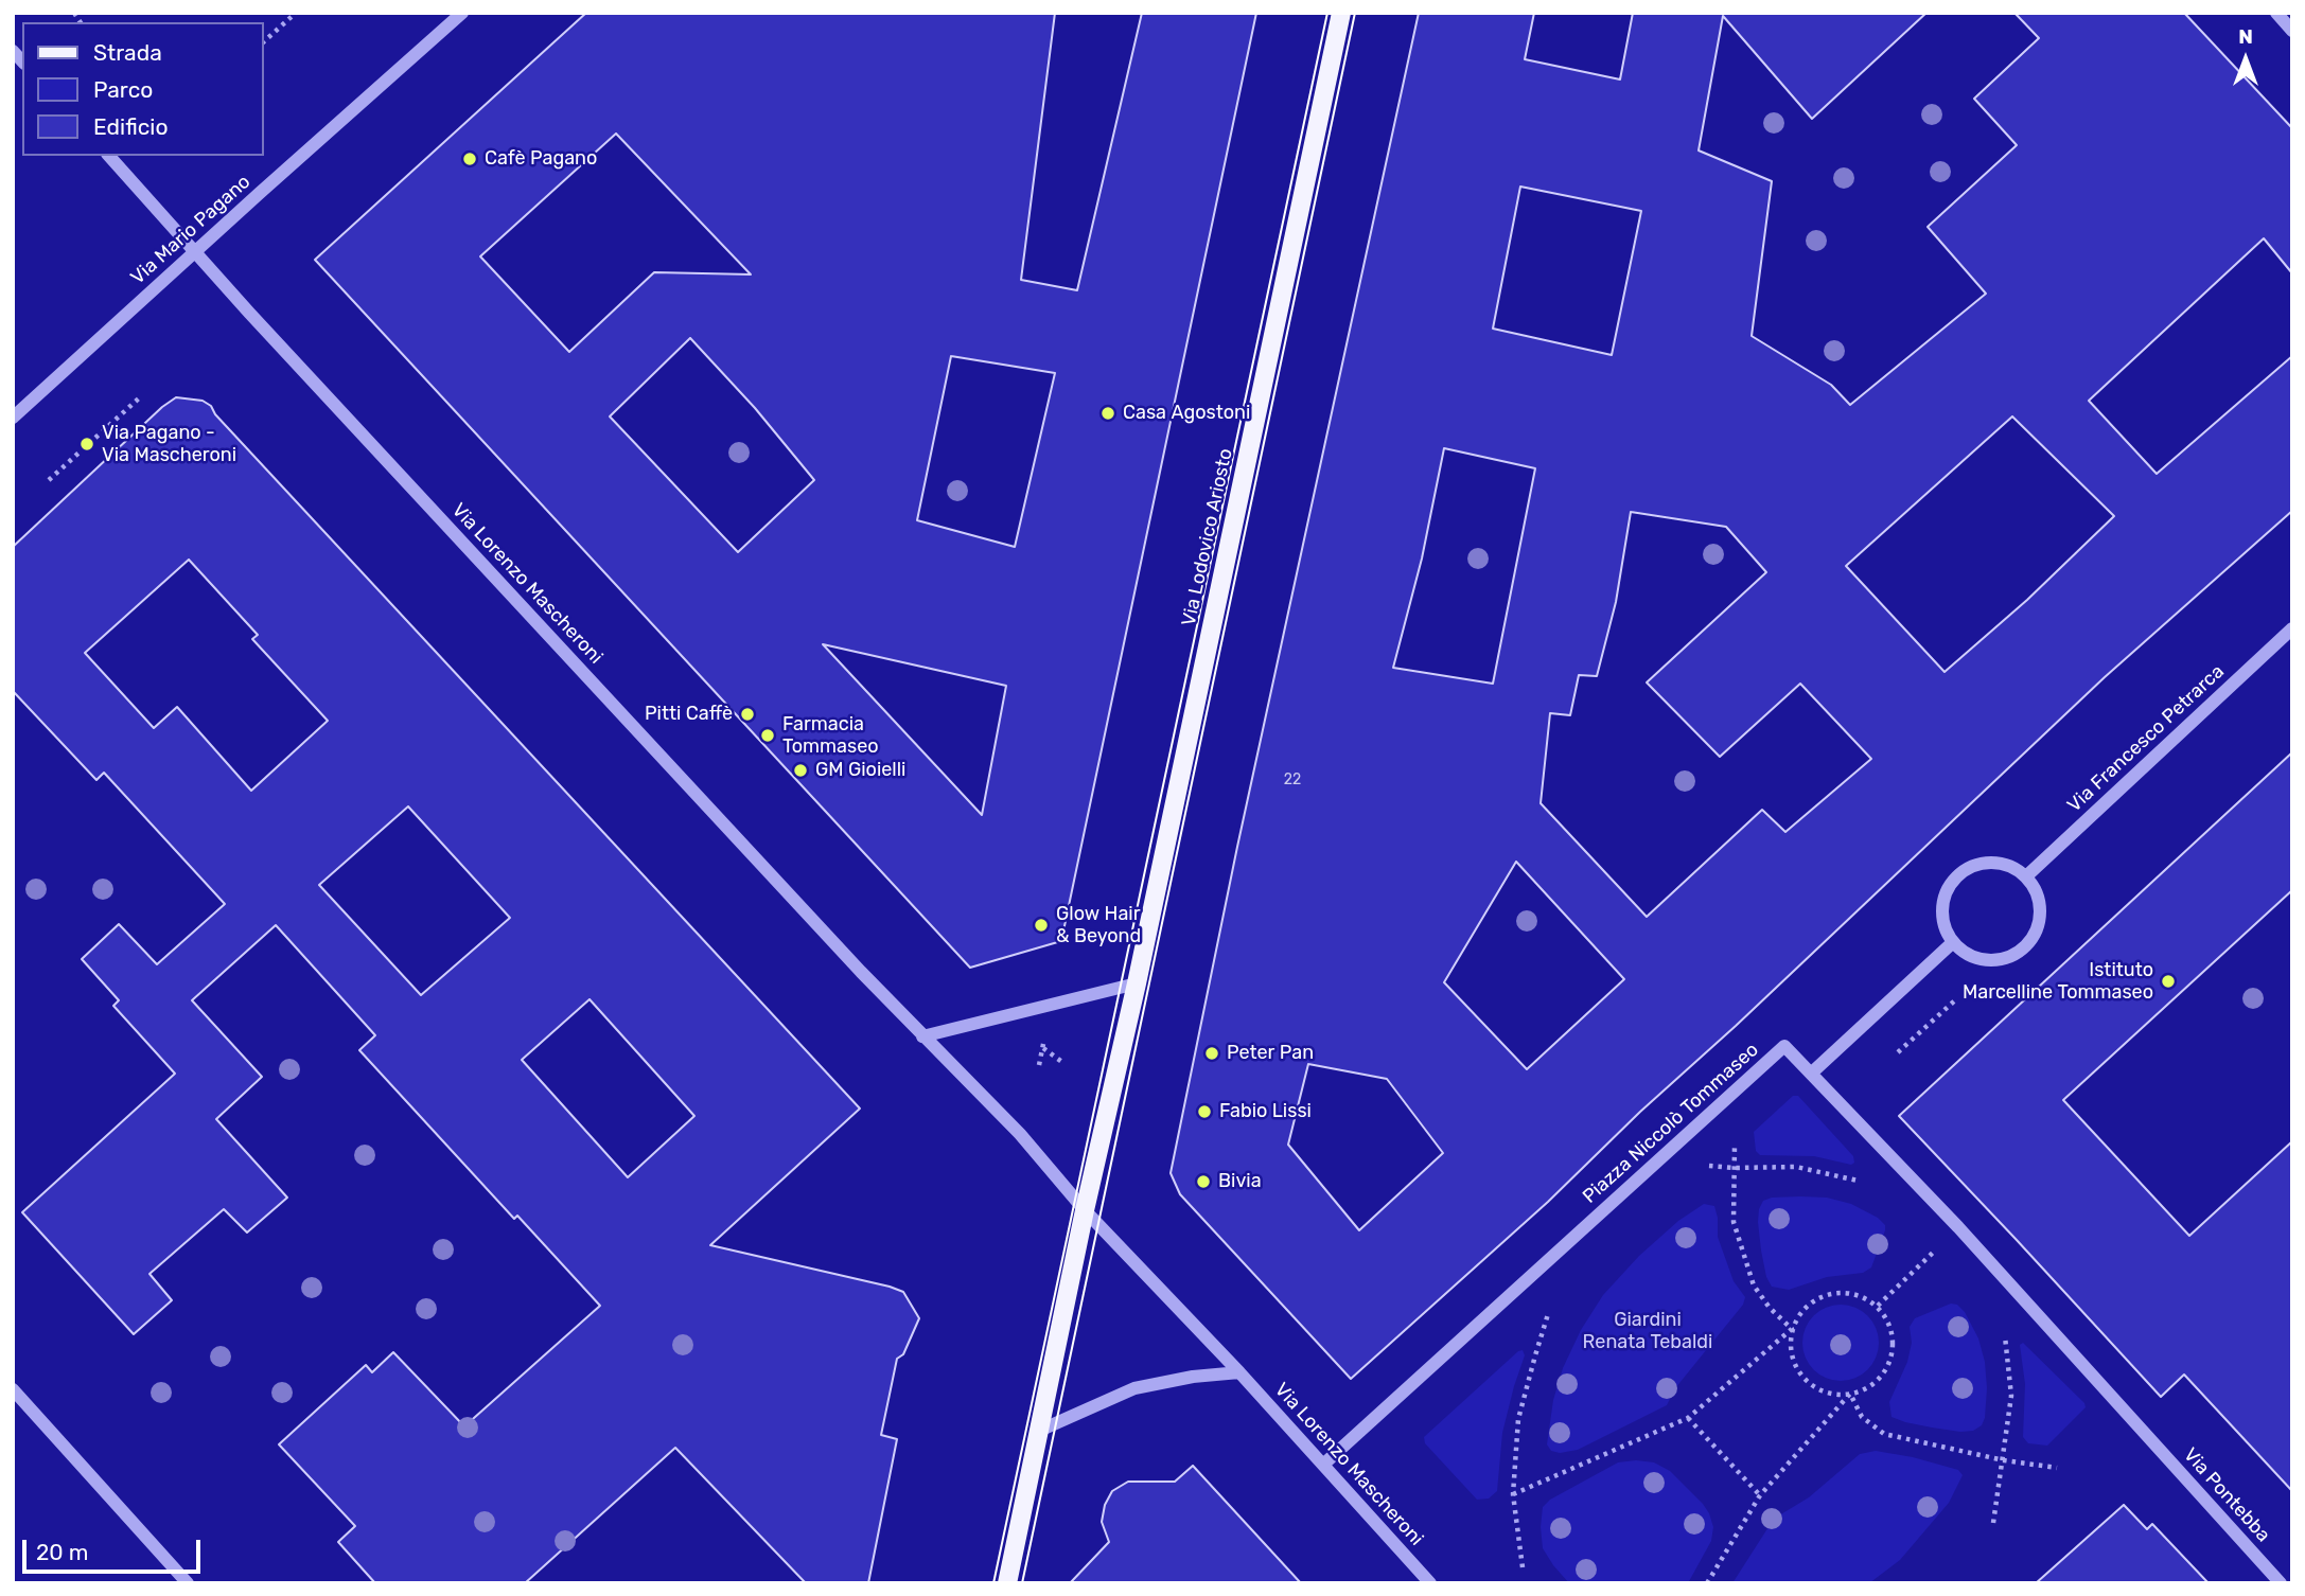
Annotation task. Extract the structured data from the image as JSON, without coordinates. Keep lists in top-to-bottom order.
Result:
{
  "streets": {
    "main road": ["Via Lodovico Ariosto"],
    "street": [
      "Via Mario Pagano",
      "Via Lorenzo Mascheroni",
      "Via Francesco Petrarca",
      "Piazza Niccolò Tommaseo",
      "Via Pontebba"
    ]
  },
  "crossings": [
    ["Via Mario Pagano", "Via Lorenzo Mascheroni"],
    ["Via Lodovico Ariosto", "Via Lorenzo Mascheroni"],
    ["Via Lorenzo Mascheroni", "Piazza Niccolò Tommaseo"],
    ["Piazza Niccolò Tommaseo", "Via Pontebba"]
  ],
  "parks": ["Giardini Renata Tebaldi"],
  "places": [
    "Cafè Pagano",
    "Casa Agostoni",
    "Via Pagano - Via Mascheroni",
    "Pitti Caffè",
    "Farmacia Tommaseo",
    "GM Gioielli",
    "Glow Hair & Beyond",
    "Istituto Marcelline Tommaseo",
    "Peter Pan",
    "Fabio Lissi",
    "Bivia"
  ],
  "house_numbers": ["22"],
  "legend": ["Strada", "Parco", "Edificio"],
  "scale_bar": "20 m",
  "north": "top"
}
